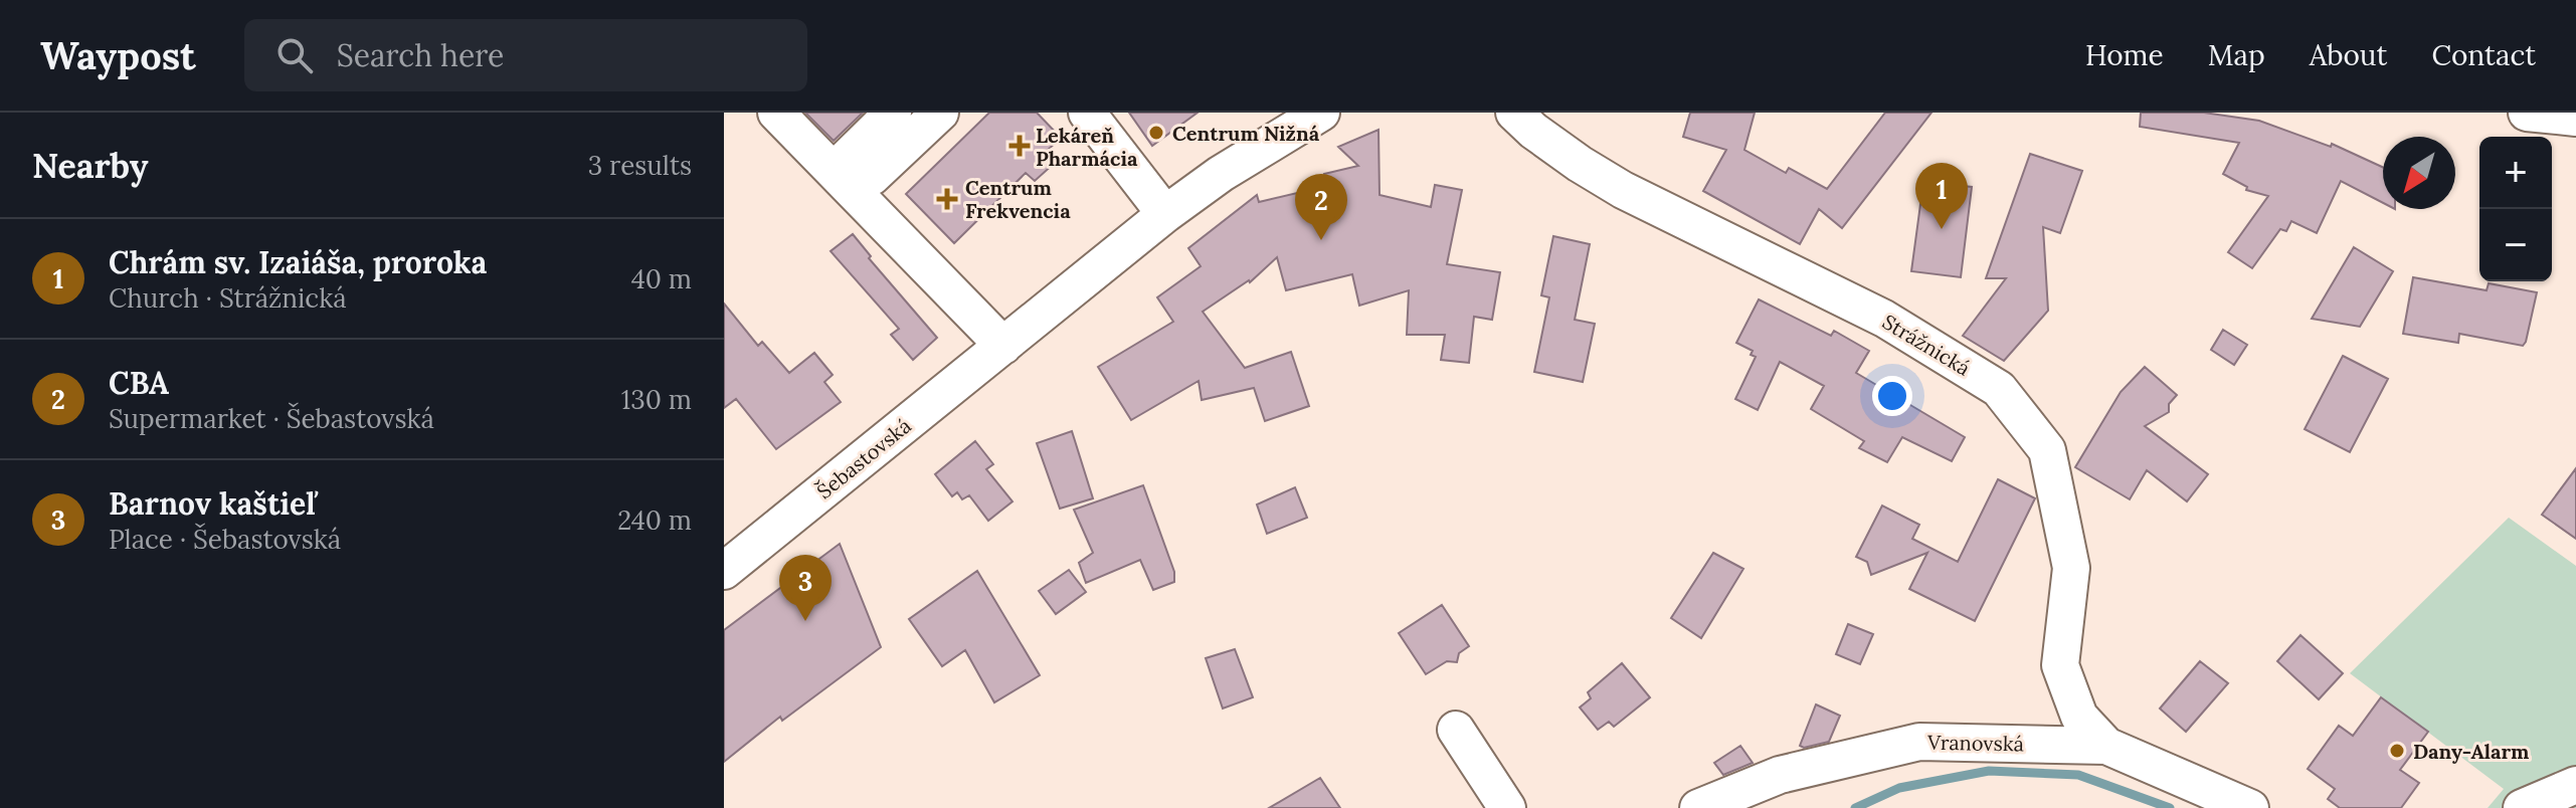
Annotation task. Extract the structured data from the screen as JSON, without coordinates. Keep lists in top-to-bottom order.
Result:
{
  "streets": {
    "street": ["Strážnická", "Šebastovská", "Vranovská"]
  },
  "crossings": [
    ["Strážnická", "Vranovská"]
  ],
  "places": {
    "other": ["Centrum Nižná", "Dany-Alarm"],
    "health": ["Lekáreň Pharmácia", "Centrum Frekvencia"]
  },
  "north": "bottom left",
  "page": {
    "header": "Waypost",
    "search": "Search here",
    "nav": [
      "Home",
      "Map",
      "About",
      "Contact"
    ],
    "heading": ["Nearby", "3 results"],
    "map_buttons": ["+", "−"],
    "pins": ["1", "2", "3"],
    "list": [
      {
        "mark": "1",
        "name": "Chrám sv. Izaiáša, proroka",
        "note": "Church · Strážnická",
        "value": "40 m"
      },
      {
        "mark": "2",
        "name": "CBA",
        "note": "Supermarket · Šebastovská",
        "value": "130 m"
      },
      {
        "mark": "3",
        "name": "Barnov kaštieľ",
        "note": "Place · Šebastovská",
        "value": "240 m"
      }
    ]
  }
}
